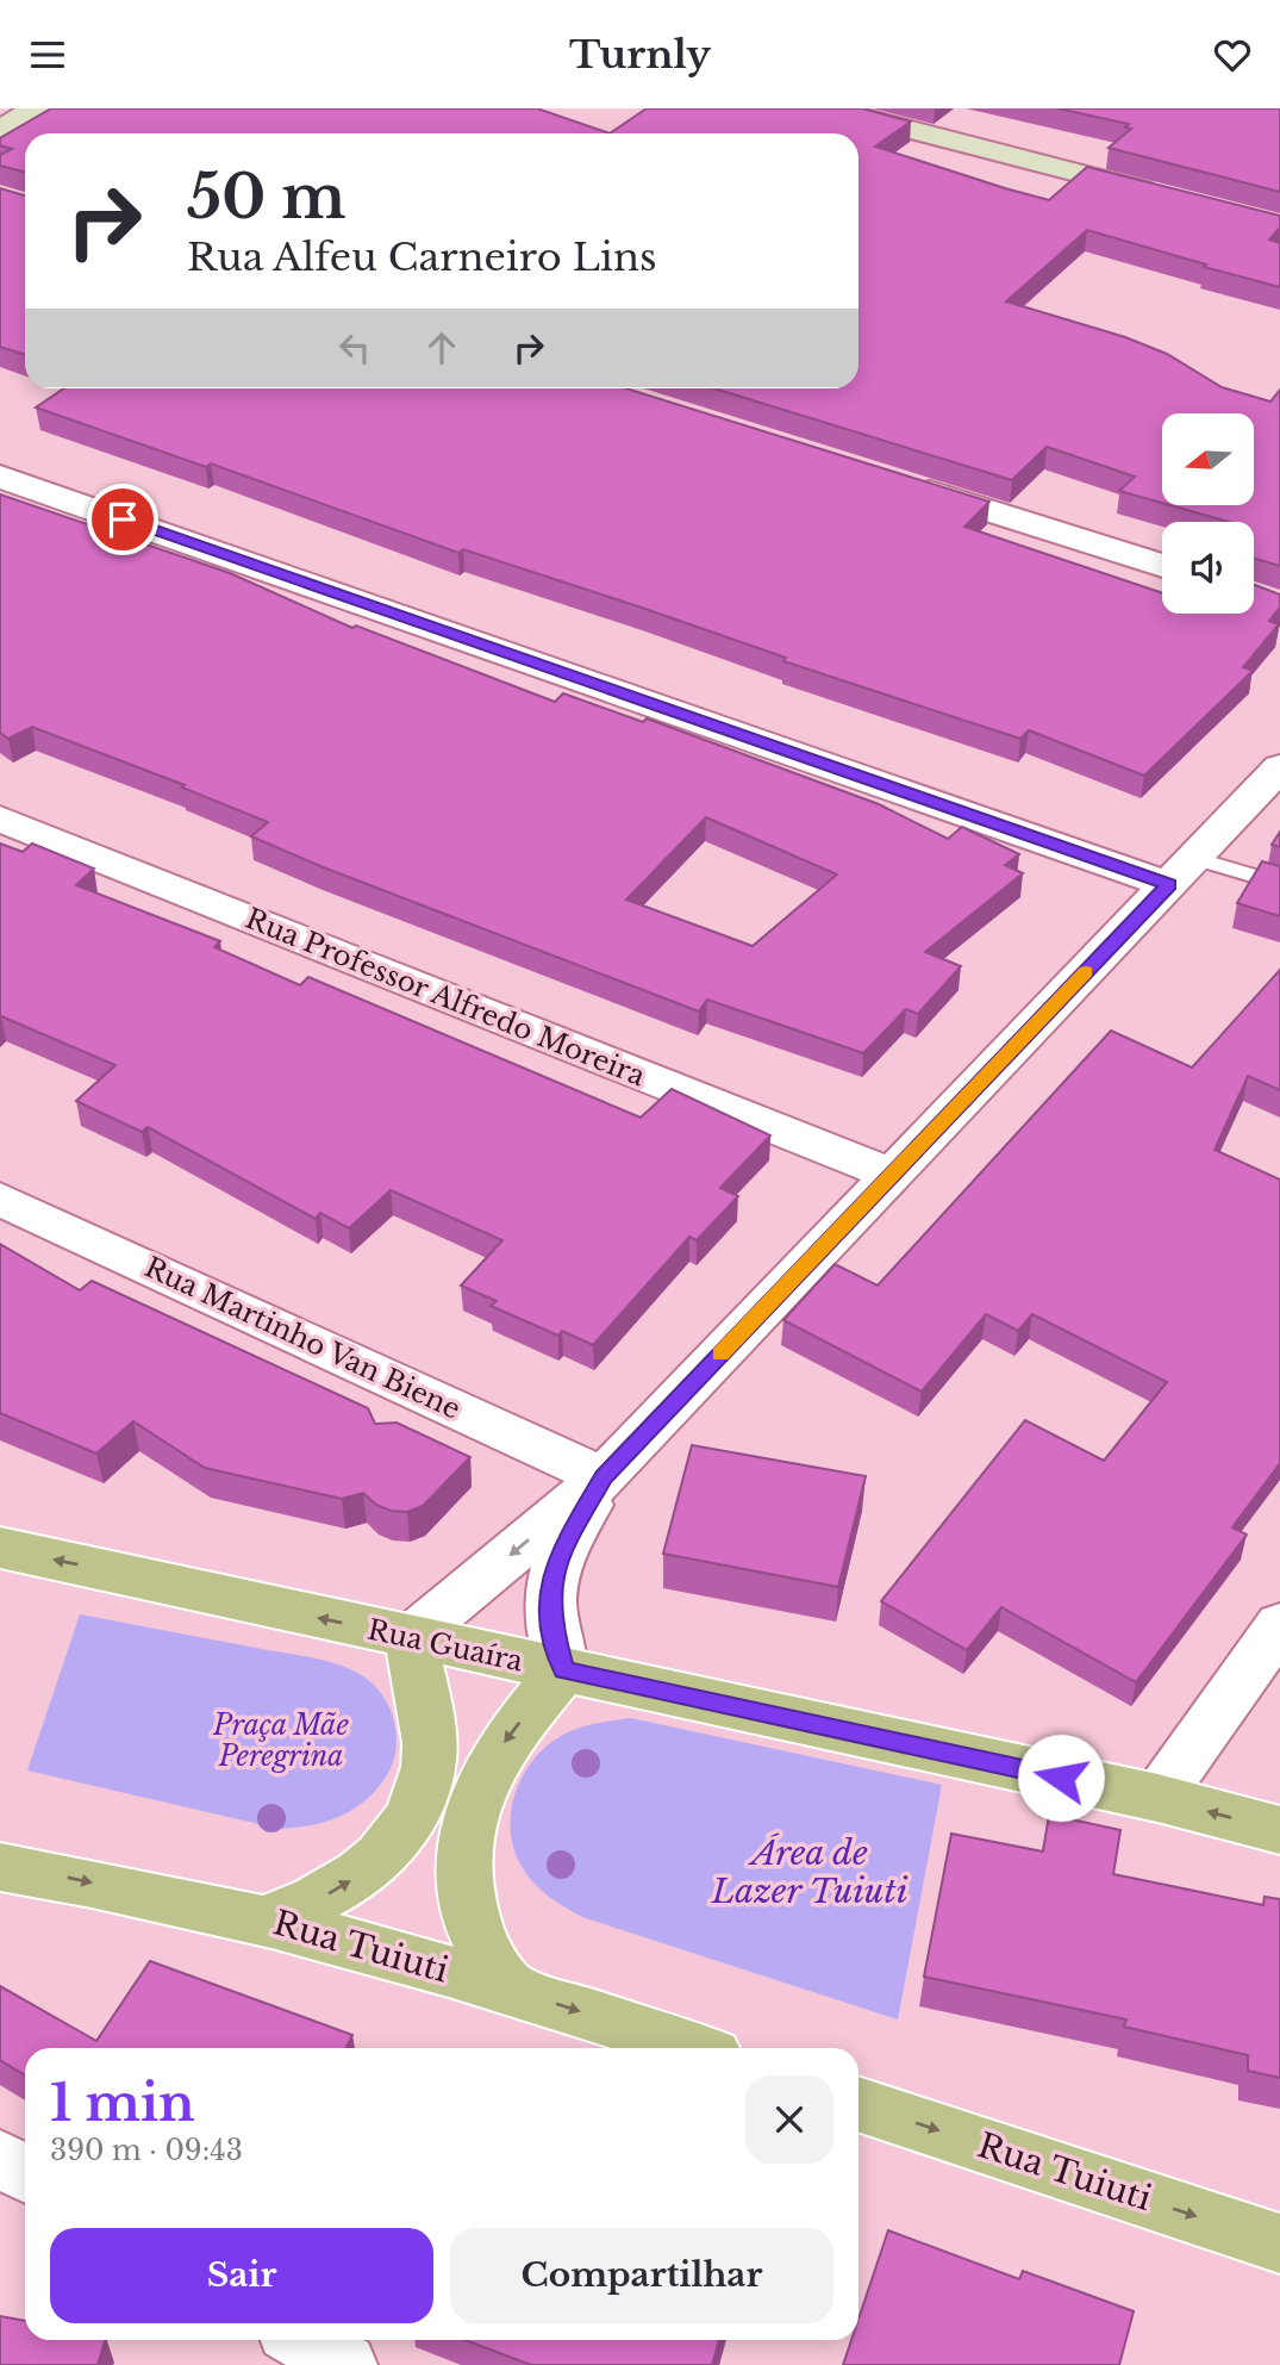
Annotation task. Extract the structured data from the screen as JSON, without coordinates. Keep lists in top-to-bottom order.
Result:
{
  "streets": {
    "main road": ["Rua Guaíra", "Rua Tuiuti"],
    "street": ["Rua Professor Alfredo Moreira", "Rua Martinho Van Biene"]
  },
  "one_way": ["Rua Guaíra", "Rua Tuiuti"],
  "parks": ["Praça Mãe Peregrina", "Área de Lazer Tuiuti"],
  "north": "left",
  "page": {
    "header": "Turnly",
    "turn": ["50 m", "Rua Alfeu Carneiro Lins"],
    "heading": ["1 min", "390 m · 09:43"],
    "buttons": ["Sair", "Compartilhar"]
  }
}
